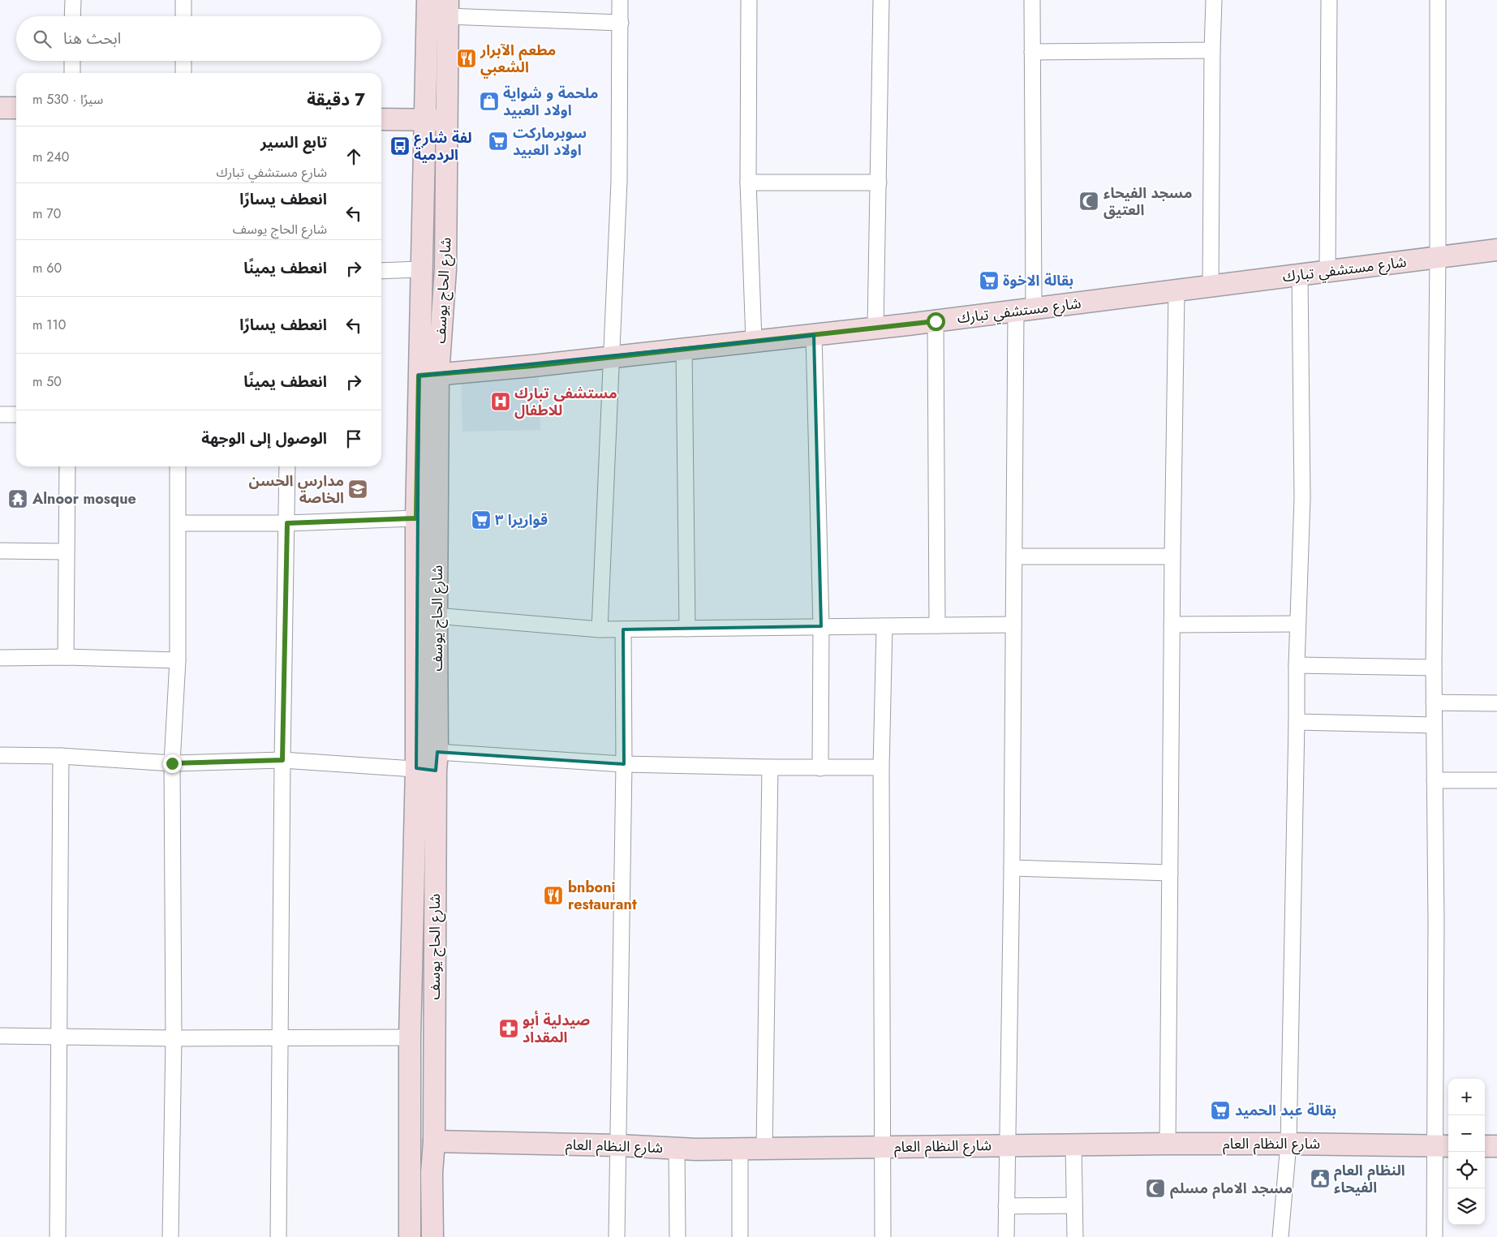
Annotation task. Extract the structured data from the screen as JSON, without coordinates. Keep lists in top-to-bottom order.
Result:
{
  "streets": {
    "main road": ["شارع مستشفي تبارك", "شارع الحاج يوسف", "شارع النظام العام"]
  },
  "crossings": [
    ["شارع مستشفي تبارك", "شارع الحاج يوسف"],
    ["شارع الحاج يوسف", "شارع النظام العام"]
  ],
  "places": {
    "restaurant": ["مطعم الآبرار الشعبي", "bnboni restaurant"],
    "shop": ["ملحمة و شواية اولاد العبيد"],
    "supermarket": [
      "سوبرماركت اولاد العبيد",
      "بقالة الاخوة",
      "قواريرا ٣",
      "بقالة عبد الحميد"
    ],
    "bus stop": ["لفة شارع الردمية"],
    "mosque": ["مسجد الفيحاء العتيق", "مسجد الامام مسلم"],
    "hospital": ["مستشفى تبارك للاطفال"],
    "school or university": ["مدارس الحسن الخاصة"],
    "temple": ["Alnoor mosque"],
    "pharmacy": ["صيدلية أبو المقداد"],
    "public building": ["النظام العام الفيحاء"]
  },
  "page": {
    "search": "ابحث هنا",
    "heading": ["7 دقيقة", "سيرًا · 530 m"],
    "list": [
      ["تابع السير", "شارع مستشفي تبارك", "240 m"],
      ["انعطف يسارًا", "شارع الحاج يوسف", "70 m"],
      ["انعطف يمينًا", "60 m"],
      ["انعطف يسارًا", "110 m"],
      ["انعطف يمينًا", "50 m"],
      "الوصول إلى الوجهة"
    ],
    "map_buttons": ["+", "−"]
  }
}
